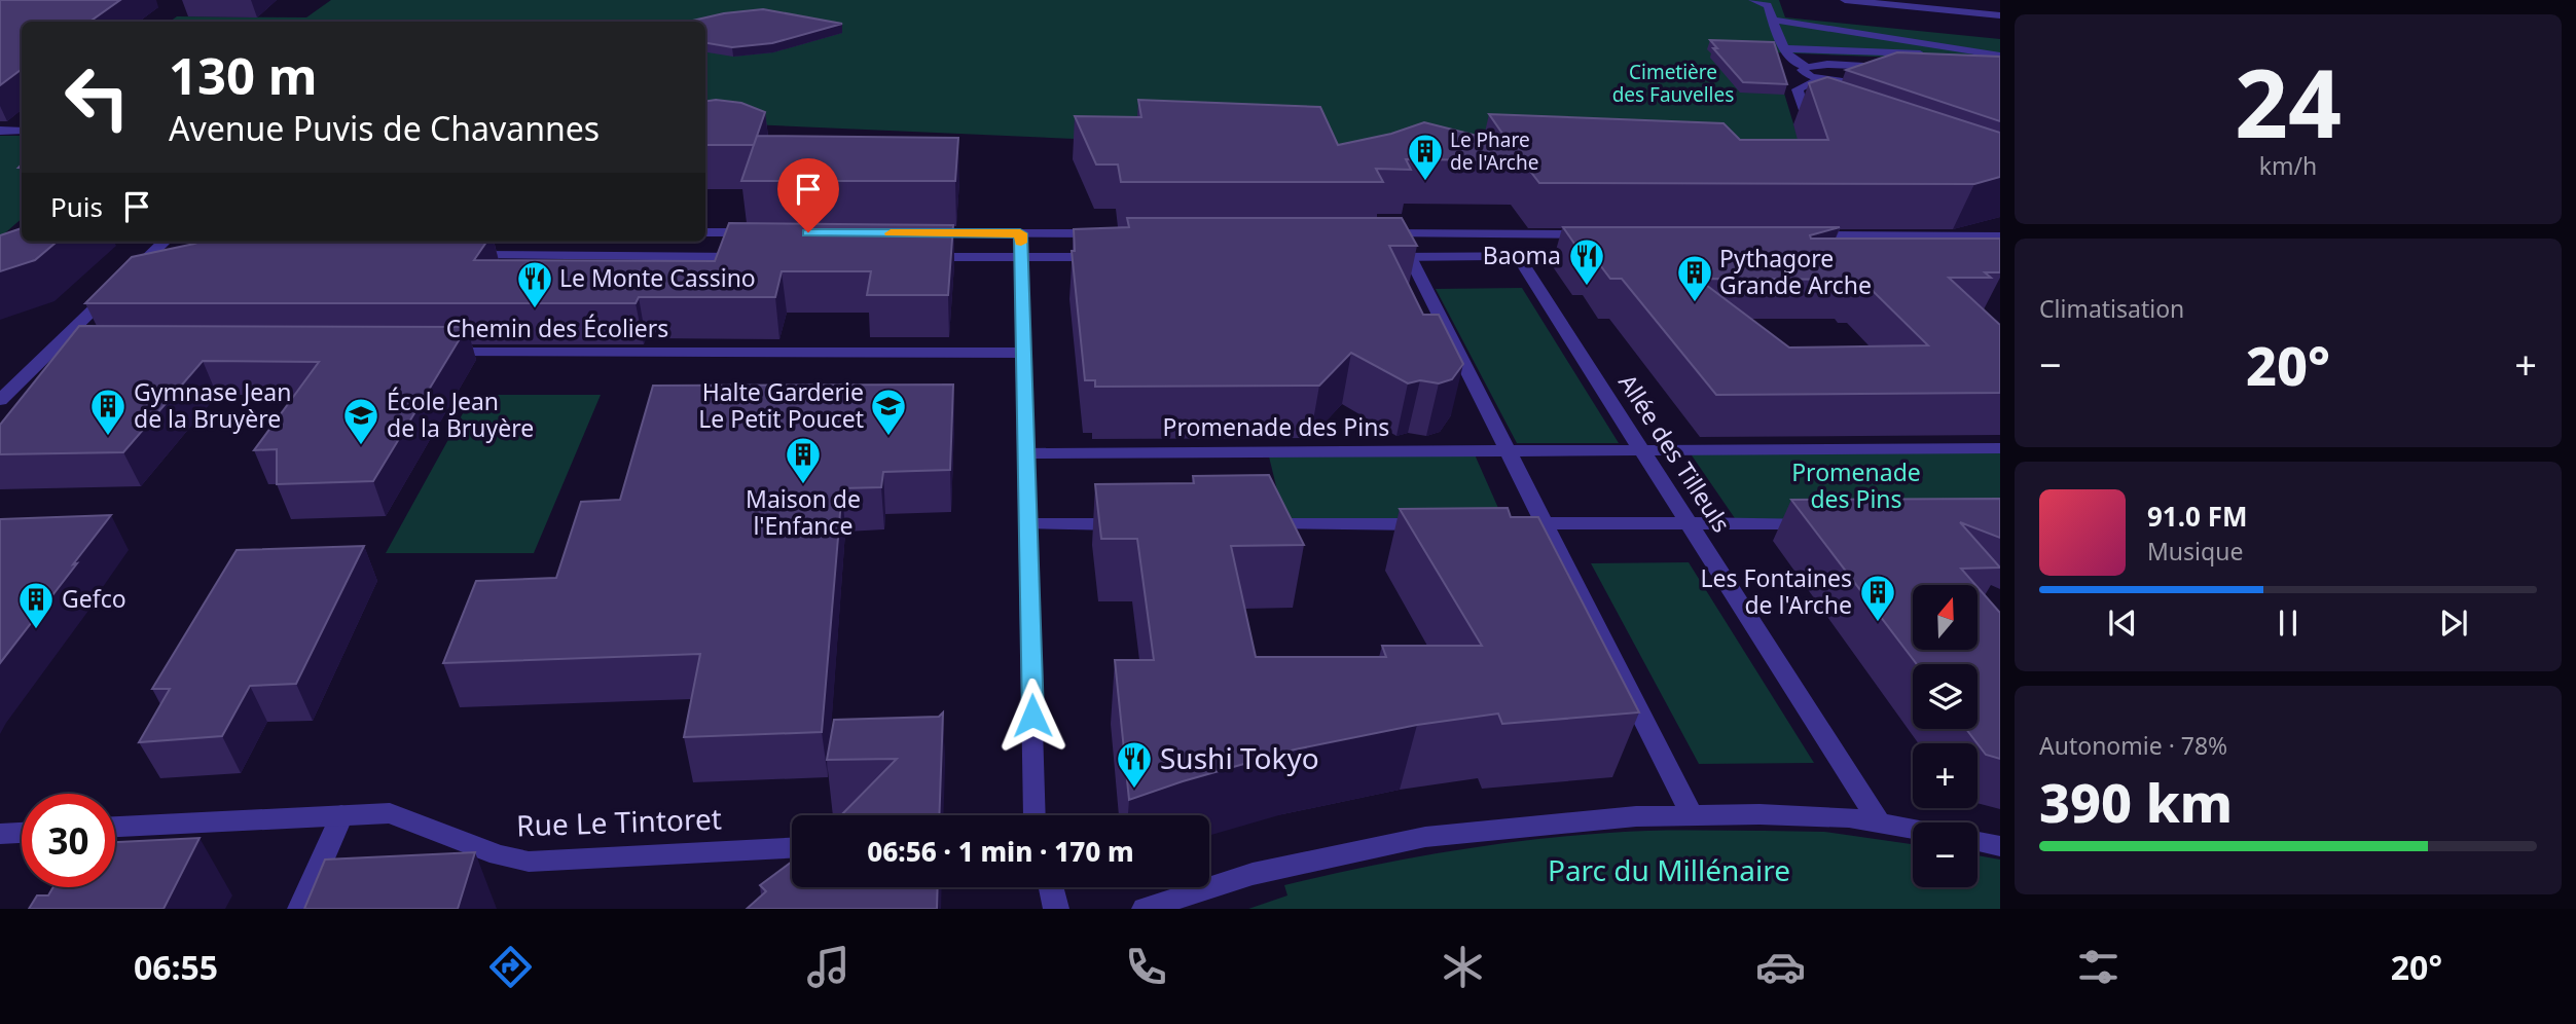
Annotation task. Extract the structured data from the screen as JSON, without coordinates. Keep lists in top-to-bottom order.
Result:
{
  "streets": {
    "street": [
      "Chemin des Écoliers",
      "Promenade des Pins",
      "Allée des Tilleuls",
      "Rue Le Tintoret"
    ]
  },
  "crossings": [
    ["Promenade des Pins", "Allée des Tilleuls"]
  ],
  "parks": ["Cimetière des Fauvelles", "Promenade des Pins", "Parc du Millénaire"],
  "places": {
    "building": [
      "Le Phare de l'Arche",
      "Pythagore Grande Arche",
      "Gymnase Jean de la Bruyère",
      "Maison de l'Enfance",
      "Les Fontaines de l'Arche",
      "Gefco"
    ],
    "restaurant": ["Baoma", "Le Monte Cassino", "Sushi Tokyo"],
    "school or university": ["Halte Garderie Le Petit Poucet", "École Jean de la Bruyère"]
  },
  "north": "top",
  "page": {
    "tile": [
      ["24", "km/h"],
      "Climatisation",
      ["Autonomie · 78%", "390 km"]
    ],
    "turn": ["130 m", "Avenue Puvis de Chavannes"],
    "then": "Puis",
    "heat": ["−", "20°", "+"],
    "song": ["91.0 FM", "Musique"],
    "map_buttons": ["+", "−"],
    "limit": "30",
    "trip": "06:56 · 1 min · 170 m",
    "tabs": ["06:55", "20°"]
  }
}
